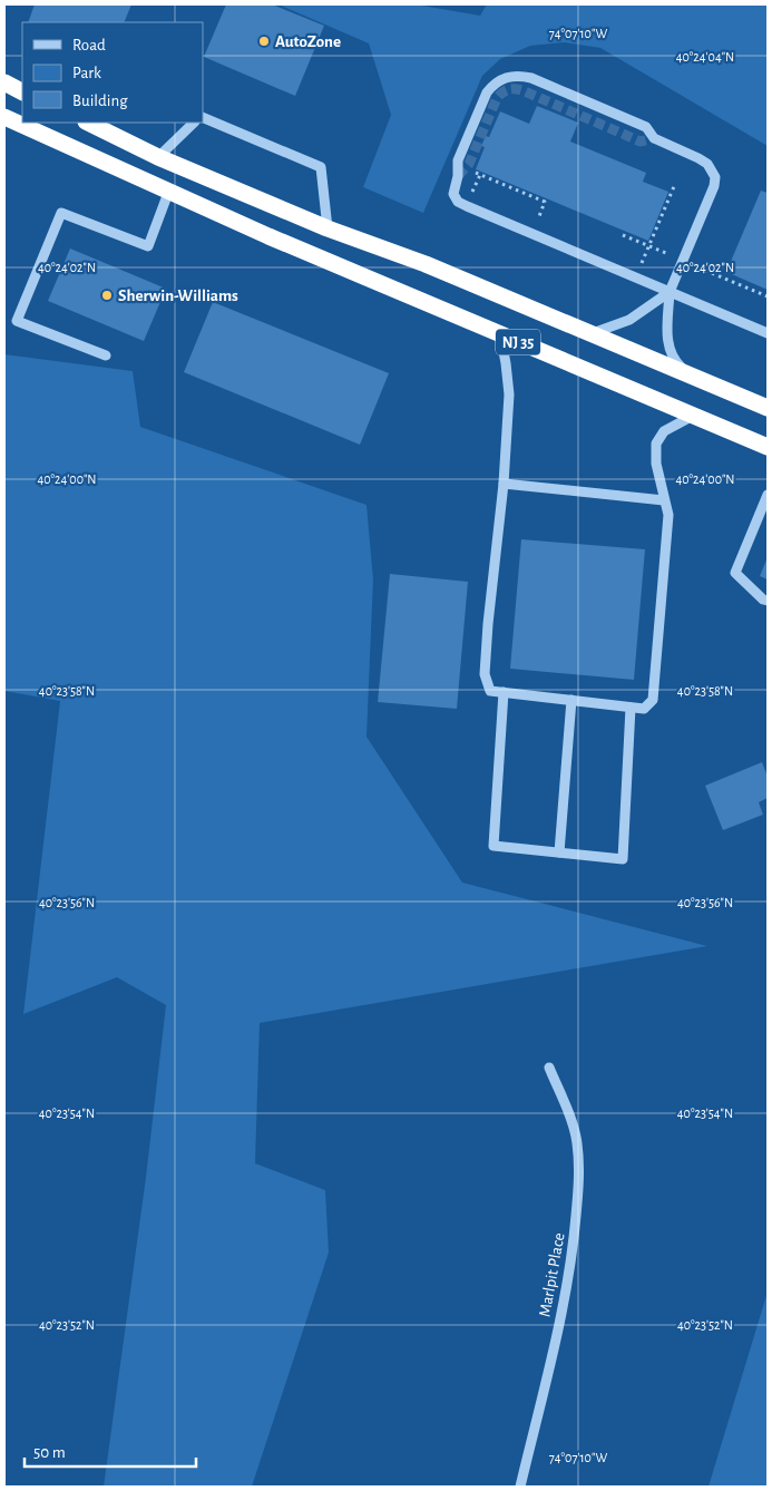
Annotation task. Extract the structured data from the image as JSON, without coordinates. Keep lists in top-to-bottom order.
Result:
{
  "streets": {
    "highway": ["NJ 35"],
    "street": ["Marlpit Place"]
  },
  "places": ["AutoZone", "Sherwin-Williams"],
  "legend": ["Road", "Park", "Building"],
  "scale_bar": "50 m",
  "coordinates": [
    "74°07'10\"W",
    "40°24'04\"N",
    "40°24'02\"N",
    "40°24'00\"N",
    "40°23'58\"N",
    "40°23'56\"N",
    "40°23'54\"N",
    "40°23'52\"N"
  ]
}
